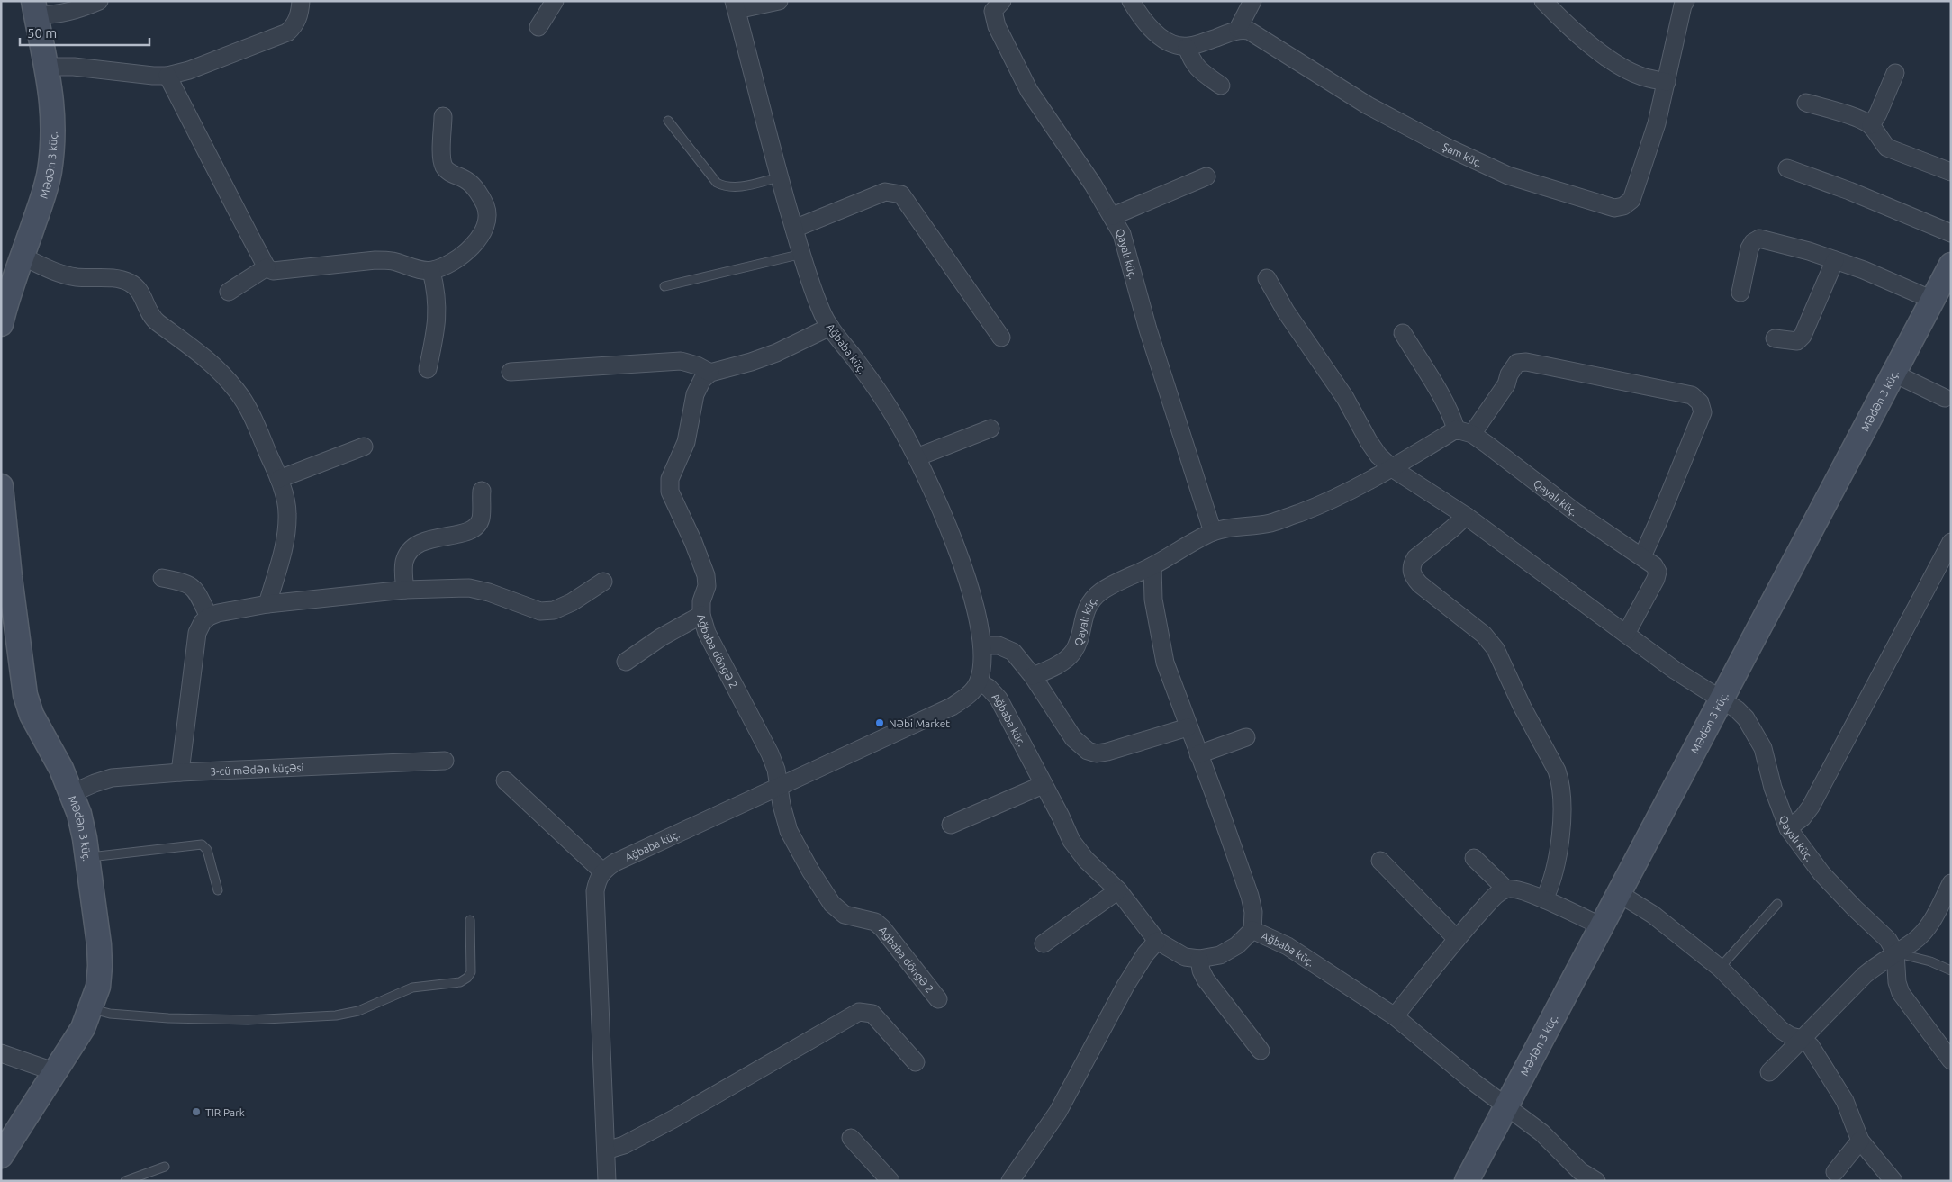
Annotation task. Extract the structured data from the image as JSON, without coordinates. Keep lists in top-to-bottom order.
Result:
{
  "streets": {
    "main road": ["Mədən 3 küç."],
    "street": [
      "Şam küç.",
      "Qayalı küç.",
      "Ağbaba küç.",
      "Ağbaba döngə 2",
      "3-cü mədən küçəsi"
    ]
  },
  "crossings": [
    ["Mədən 3 küç.", "Qayalı küç."],
    ["Mədən 3 küç.", "Ağbaba küç."],
    ["Mədən 3 küç.", "3-cü mədən küçəsi"],
    ["Ağbaba küç.", "Ağbaba döngə 2"]
  ],
  "places": ["Nəbi Market", "TIR Park"],
  "scale_bar": "50 m"
}
